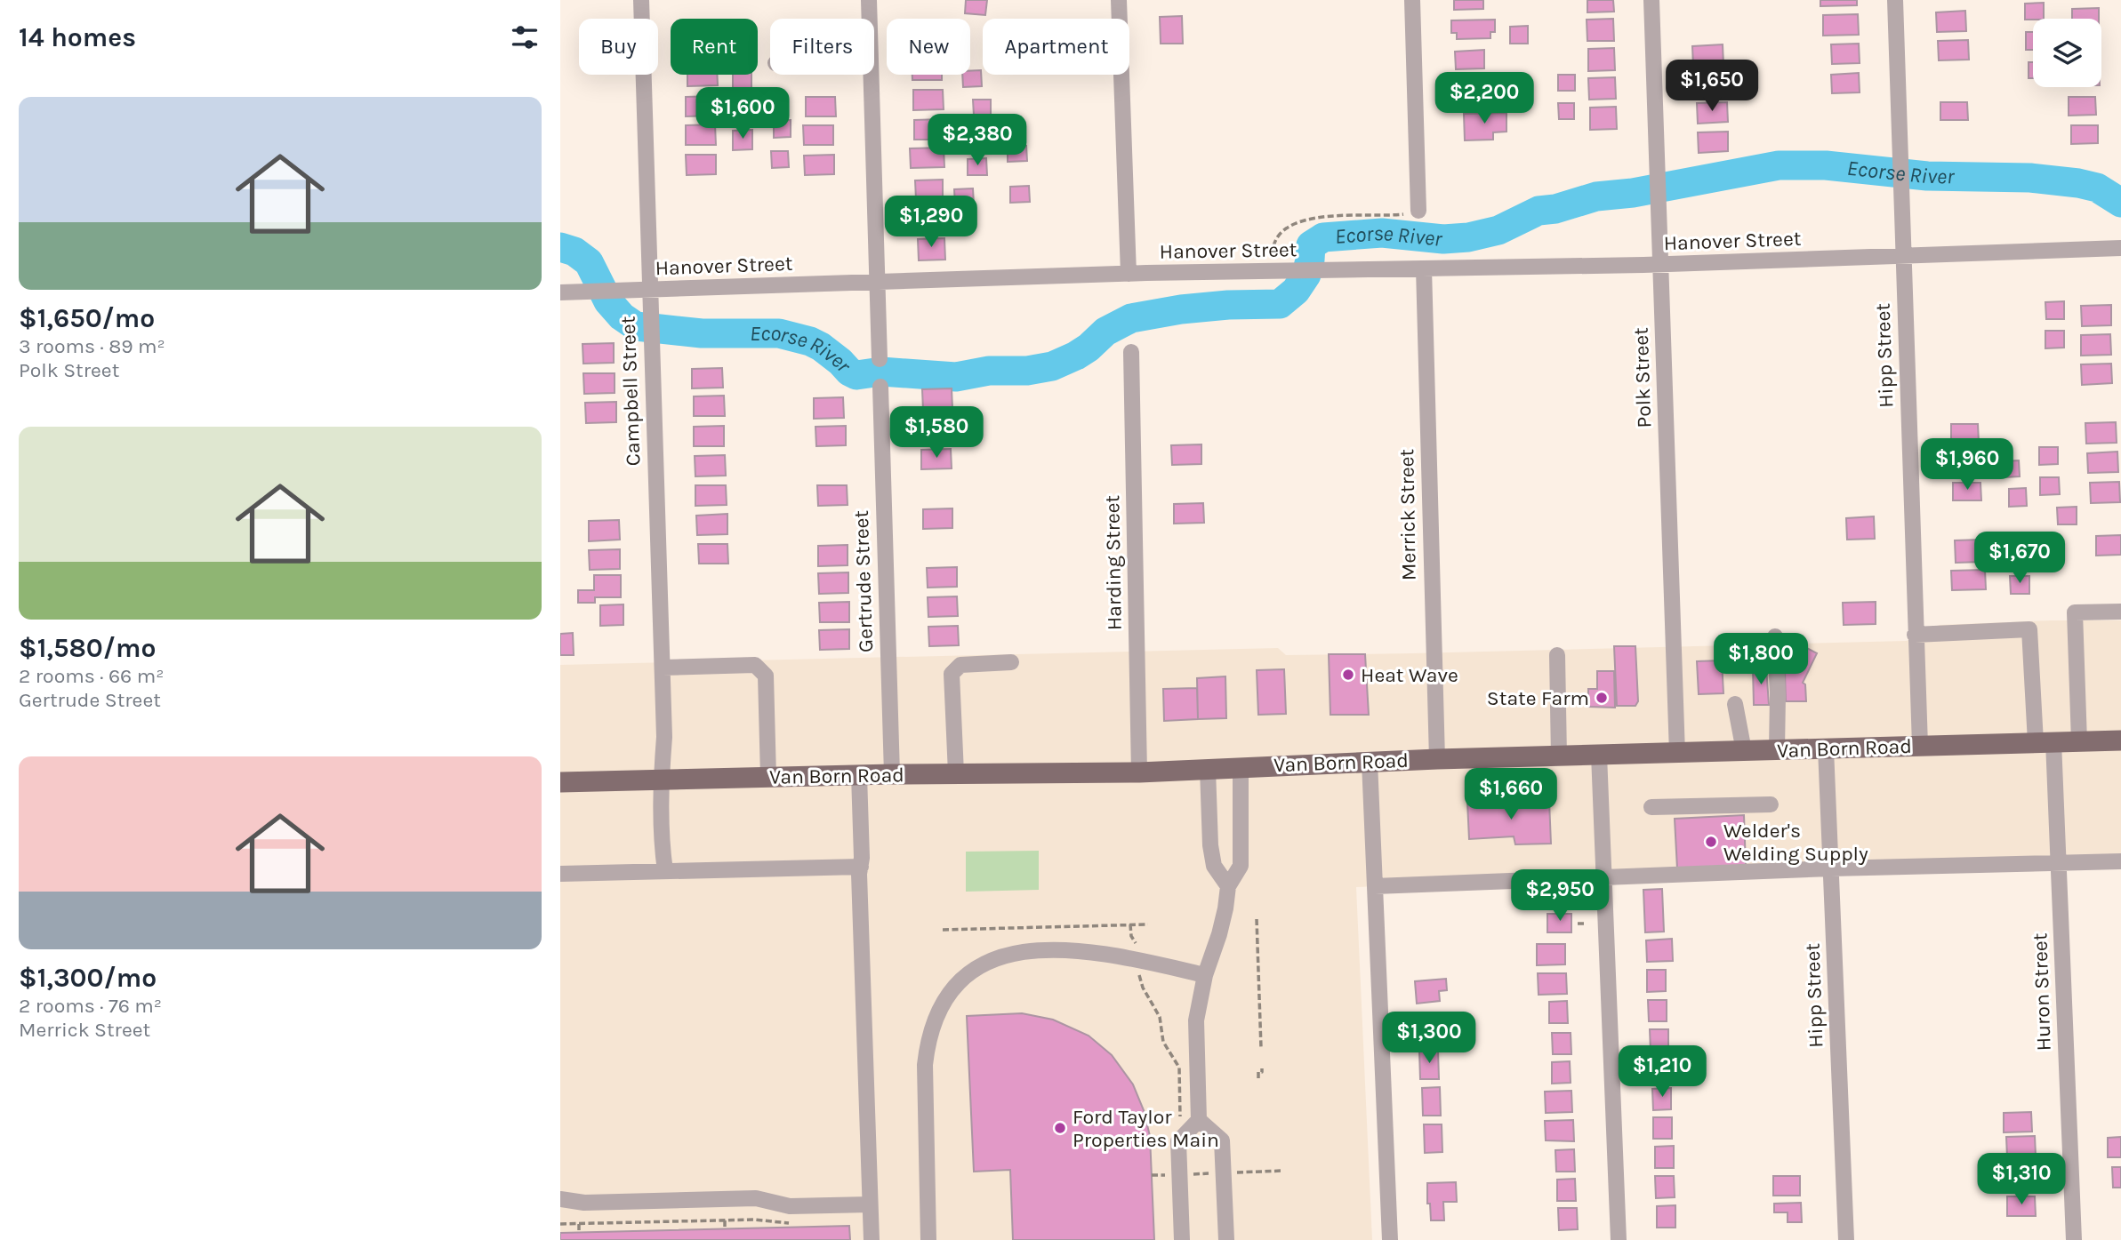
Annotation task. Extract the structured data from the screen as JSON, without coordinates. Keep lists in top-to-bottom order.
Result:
{
  "streets": {
    "main road": ["Van Born Road"],
    "street": [
      "Hanover Street",
      "Hipp Street",
      "Polk Street",
      "Campbell Street",
      "Merrick Street",
      "Harding Street",
      "Gertrude Street",
      "Huron Street"
    ]
  },
  "crossings": [
    ["Hanover Street", "Hipp Street"],
    ["Hanover Street", "Polk Street"],
    ["Hanover Street", "Campbell Street"],
    ["Hanover Street", "Merrick Street"],
    ["Hipp Street", "Van Born Road"],
    ["Hipp Street", "Huron Street"],
    ["Polk Street", "Van Born Road"],
    ["Campbell Street", "Van Born Road"],
    ["Merrick Street", "Van Born Road"],
    ["Harding Street", "Van Born Road"],
    ["Gertrude Street", "Van Born Road"],
    ["Van Born Road", "Huron Street"]
  ],
  "water": ["Ecorse River"],
  "places": [
    "Heat Wave",
    "State Farm",
    "Welder's Welding Supply",
    "Ford Taylor Properties Main"
  ],
  "page": {
    "heading": "14 homes",
    "chip": [
      "Buy",
      "Rent",
      "Filters",
      "New",
      "Apartment"
    ],
    "price": [
      "$1,650",
      "$2,200",
      "$1,600",
      "$2,380",
      "$1,290",
      "$1,580",
      "$1,960",
      "$1,670",
      "$1,800",
      "$1,660",
      "$2,950",
      "$1,300",
      "$1,210",
      "$1,310"
    ],
    "list": [
      {
        "name": "$1,650/mo",
        "note": "3 rooms · 89 m² · Polk Street"
      },
      {
        "name": "$1,580/mo",
        "note": "2 rooms · 66 m² · Gertrude Street"
      },
      {
        "name": "$1,300/mo",
        "note": "2 rooms · 76 m² · Merrick Street"
      }
    ]
  }
}
